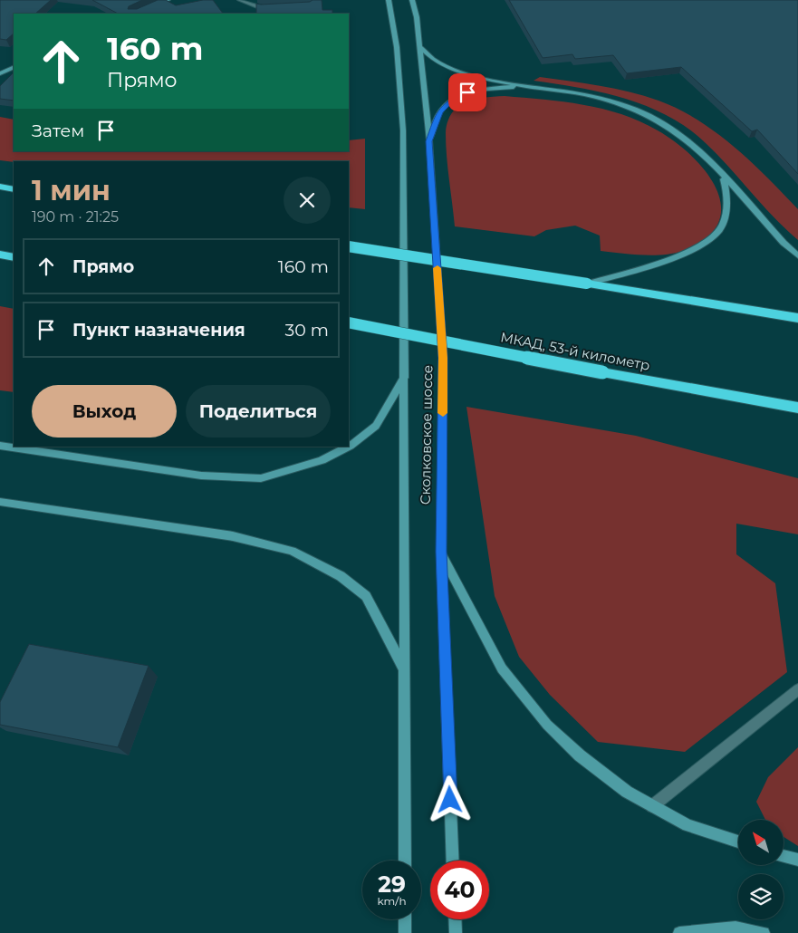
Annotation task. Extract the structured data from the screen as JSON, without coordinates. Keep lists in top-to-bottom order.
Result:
{
  "streets": {
    "highway": ["МКАД, 53-й километр"],
    "main road": ["Сколковское шоссе"]
  },
  "north": "top left",
  "page": {
    "turn": ["160 m", "Прямо"],
    "then": "Затем",
    "heading": ["1 мин", "190 m · 21:25"],
    "list": [
      {
        "name": "Прямо",
        "value": "160 m"
      },
      {
        "name": "Пункт назначения",
        "value": "30 m"
      }
    ],
    "buttons": ["Выход", "Поделиться"],
    "speed": "29 km/h",
    "limit": "40"
  }
}
